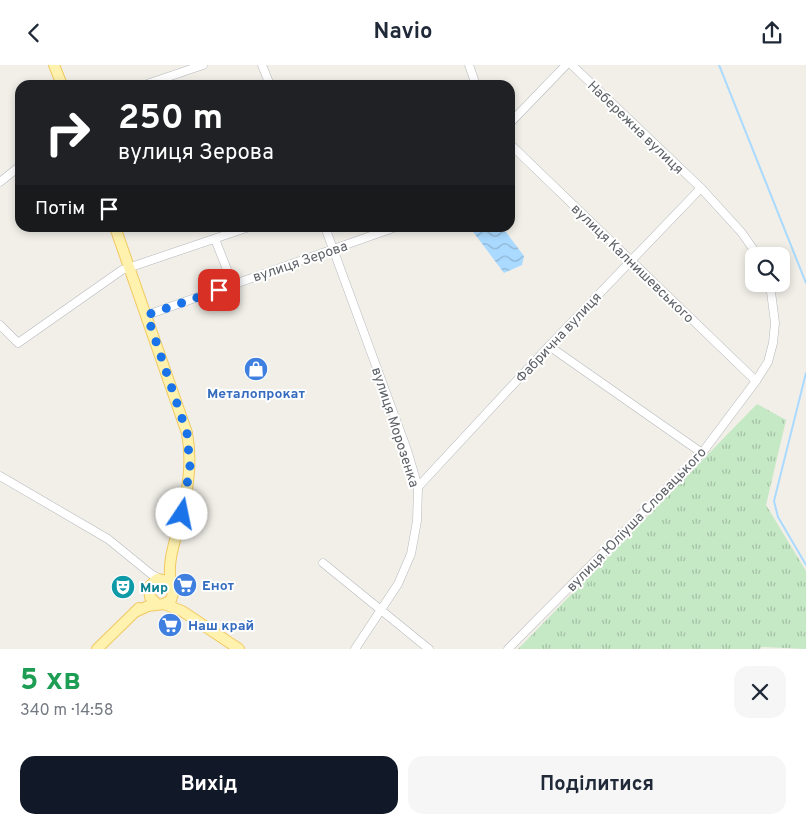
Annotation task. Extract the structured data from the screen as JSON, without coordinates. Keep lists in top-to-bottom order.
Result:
{
  "streets": {
    "street": [
      "Набережна вулиця",
      "вулиця Зерова",
      "вулиця Калнишевського",
      "Фабрична вулиця",
      "вулиця Морозенка",
      "вулиця Юліуша Словацького"
    ]
  },
  "crossings": [
    ["Набережна вулиця", "Фабрична вулиця"],
    ["вулиця Зерова", "вулиця Морозенка"],
    ["вулиця Калнишевського", "Фабрична вулиця"],
    ["вулиця Калнишевського", "вулиця Юліуша Словацького"],
    ["Фабрична вулиця", "вулиця Морозенка"]
  ],
  "places": {
    "shop": ["Металопрокат"],
    "supermarket": ["Енот", "Наш край"],
    "theatre": ["Мир"]
  },
  "page": {
    "header": "Navio",
    "turn": ["250 m", "вулиця Зерова"],
    "then": "Потім",
    "heading": ["5 хв", "340 m · 14:58"],
    "buttons": ["Вихід", "Поділитися"]
  }
}
